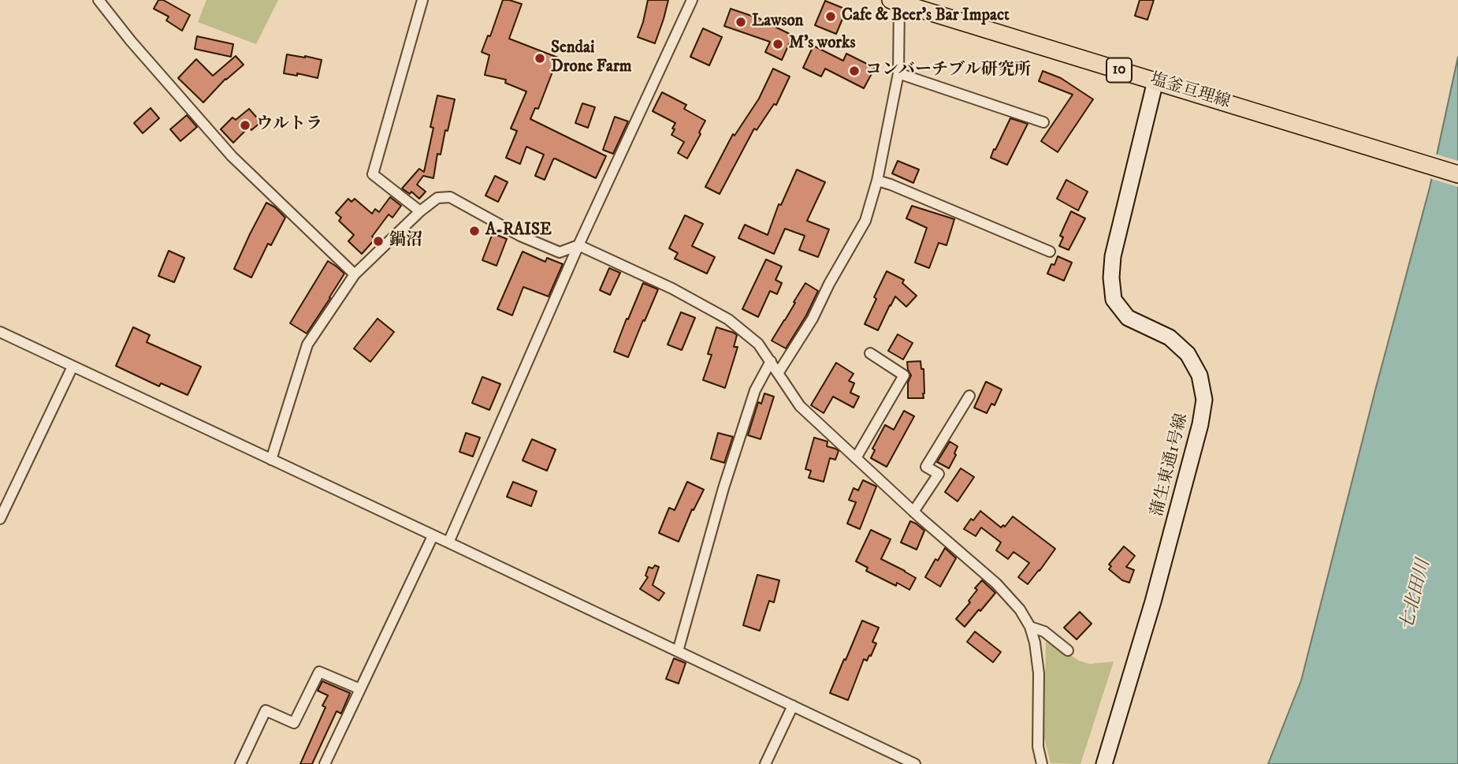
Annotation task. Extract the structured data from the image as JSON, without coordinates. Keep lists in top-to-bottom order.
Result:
{
  "streets": {
    "main road": ["10", "塩釜亘理線"],
    "street": ["蒲生東通1号線"]
  },
  "crossings": [
    ["塩釜亘理線", "蒲生東通1号線"]
  ],
  "water": ["七北田川"],
  "places": [
    "Cafe & Beer's Bar Impact",
    "Lawson",
    "M's works",
    "Sendai Drone Farm",
    "コンバーチブル研究所",
    "ウルトラ",
    "A-RAISE",
    "鍋沼"
  ]
}
